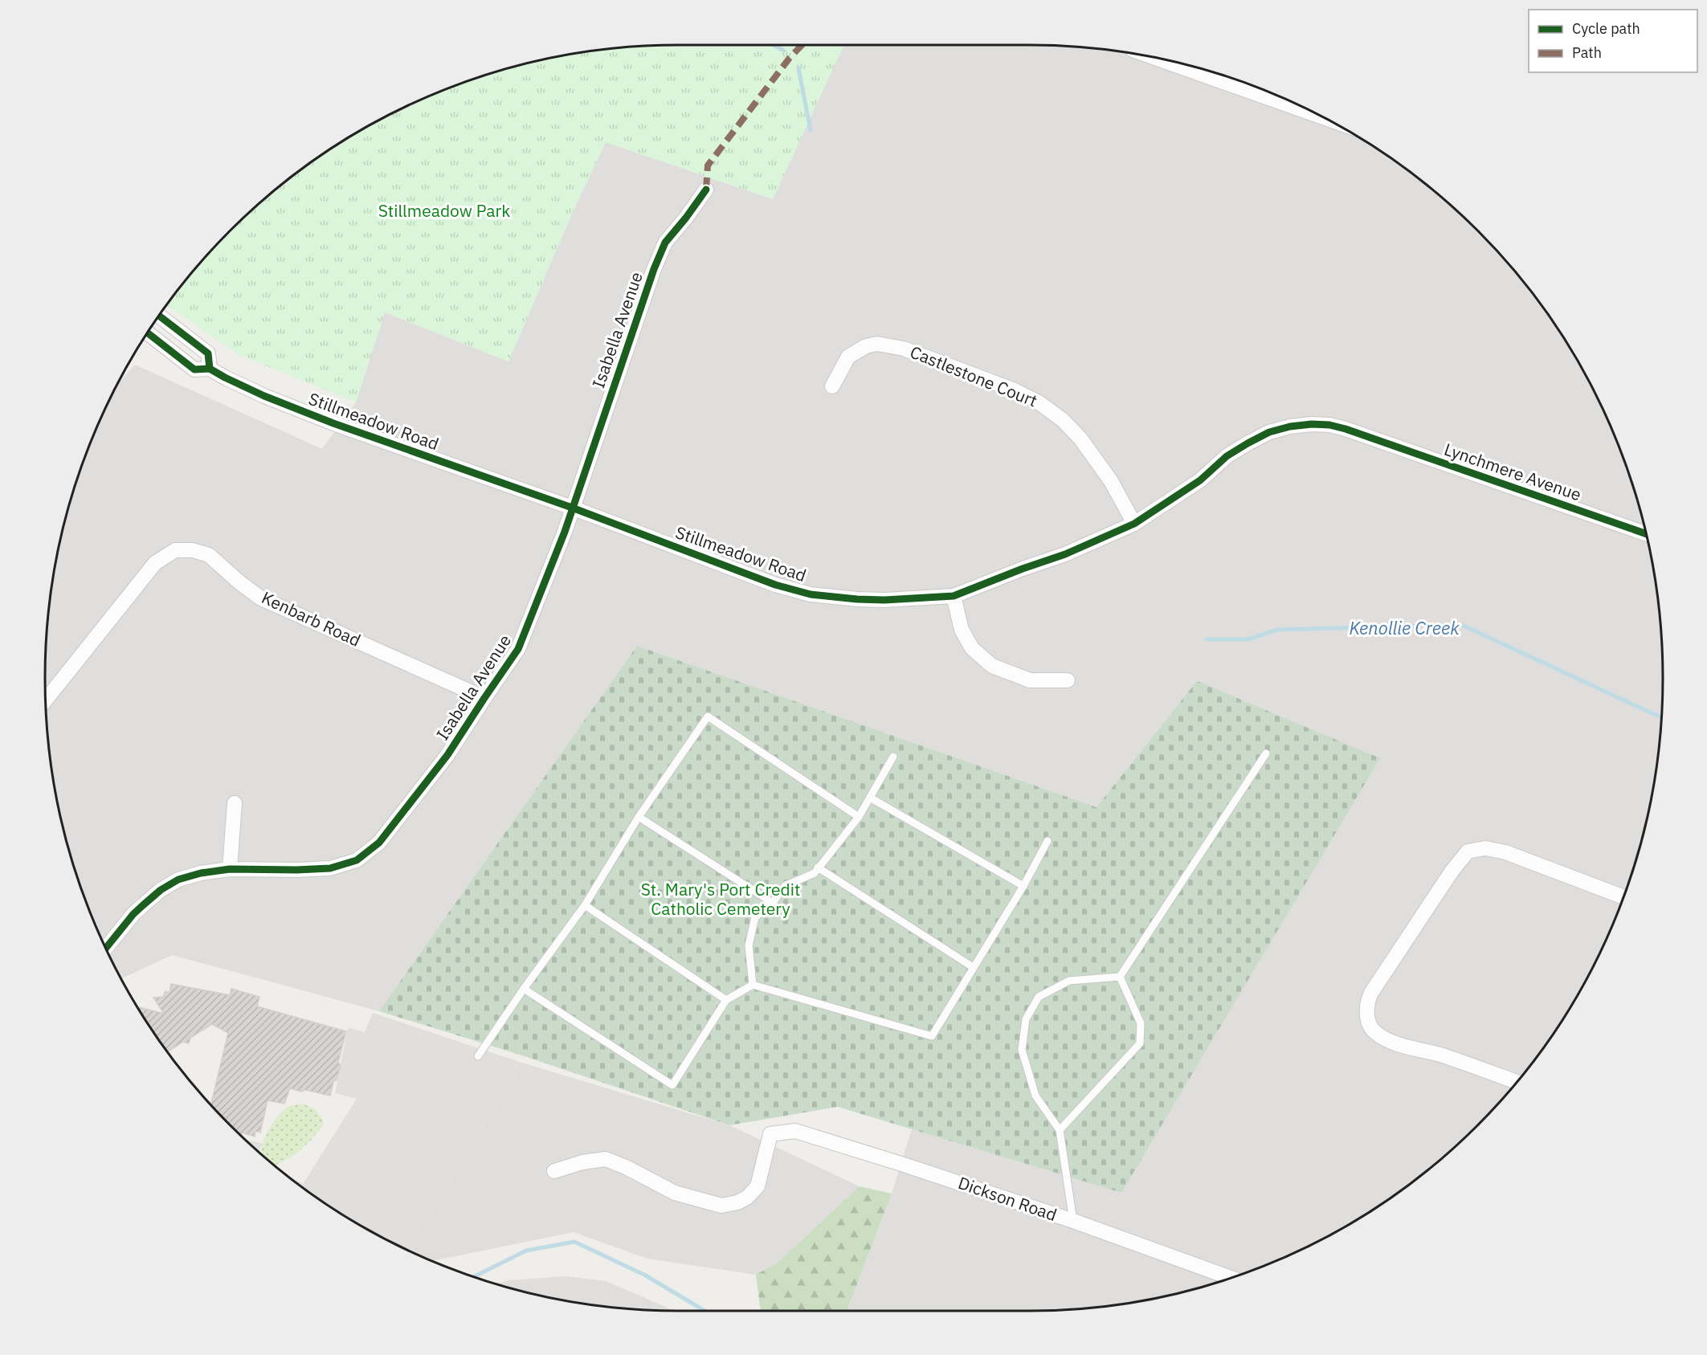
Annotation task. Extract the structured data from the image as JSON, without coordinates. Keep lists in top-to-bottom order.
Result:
{
  "streets": {
    "street": [
      "Isabella Avenue",
      "Castlestone Court",
      "Stillmeadow Road",
      "Lynchmere Avenue",
      "Kenbarb Road",
      "Dickson Road"
    ]
  },
  "crossings": [
    ["Isabella Avenue", "Stillmeadow Road"],
    ["Isabella Avenue", "Kenbarb Road"],
    ["Castlestone Court", "Stillmeadow Road"],
    ["Stillmeadow Road", "Lynchmere Avenue"]
  ],
  "water": ["Kenollie Creek"],
  "parks": ["Stillmeadow Park", "St. Mary's Port Credit Catholic Cemetery"],
  "legend": ["Cycle path", "Path"]
}
